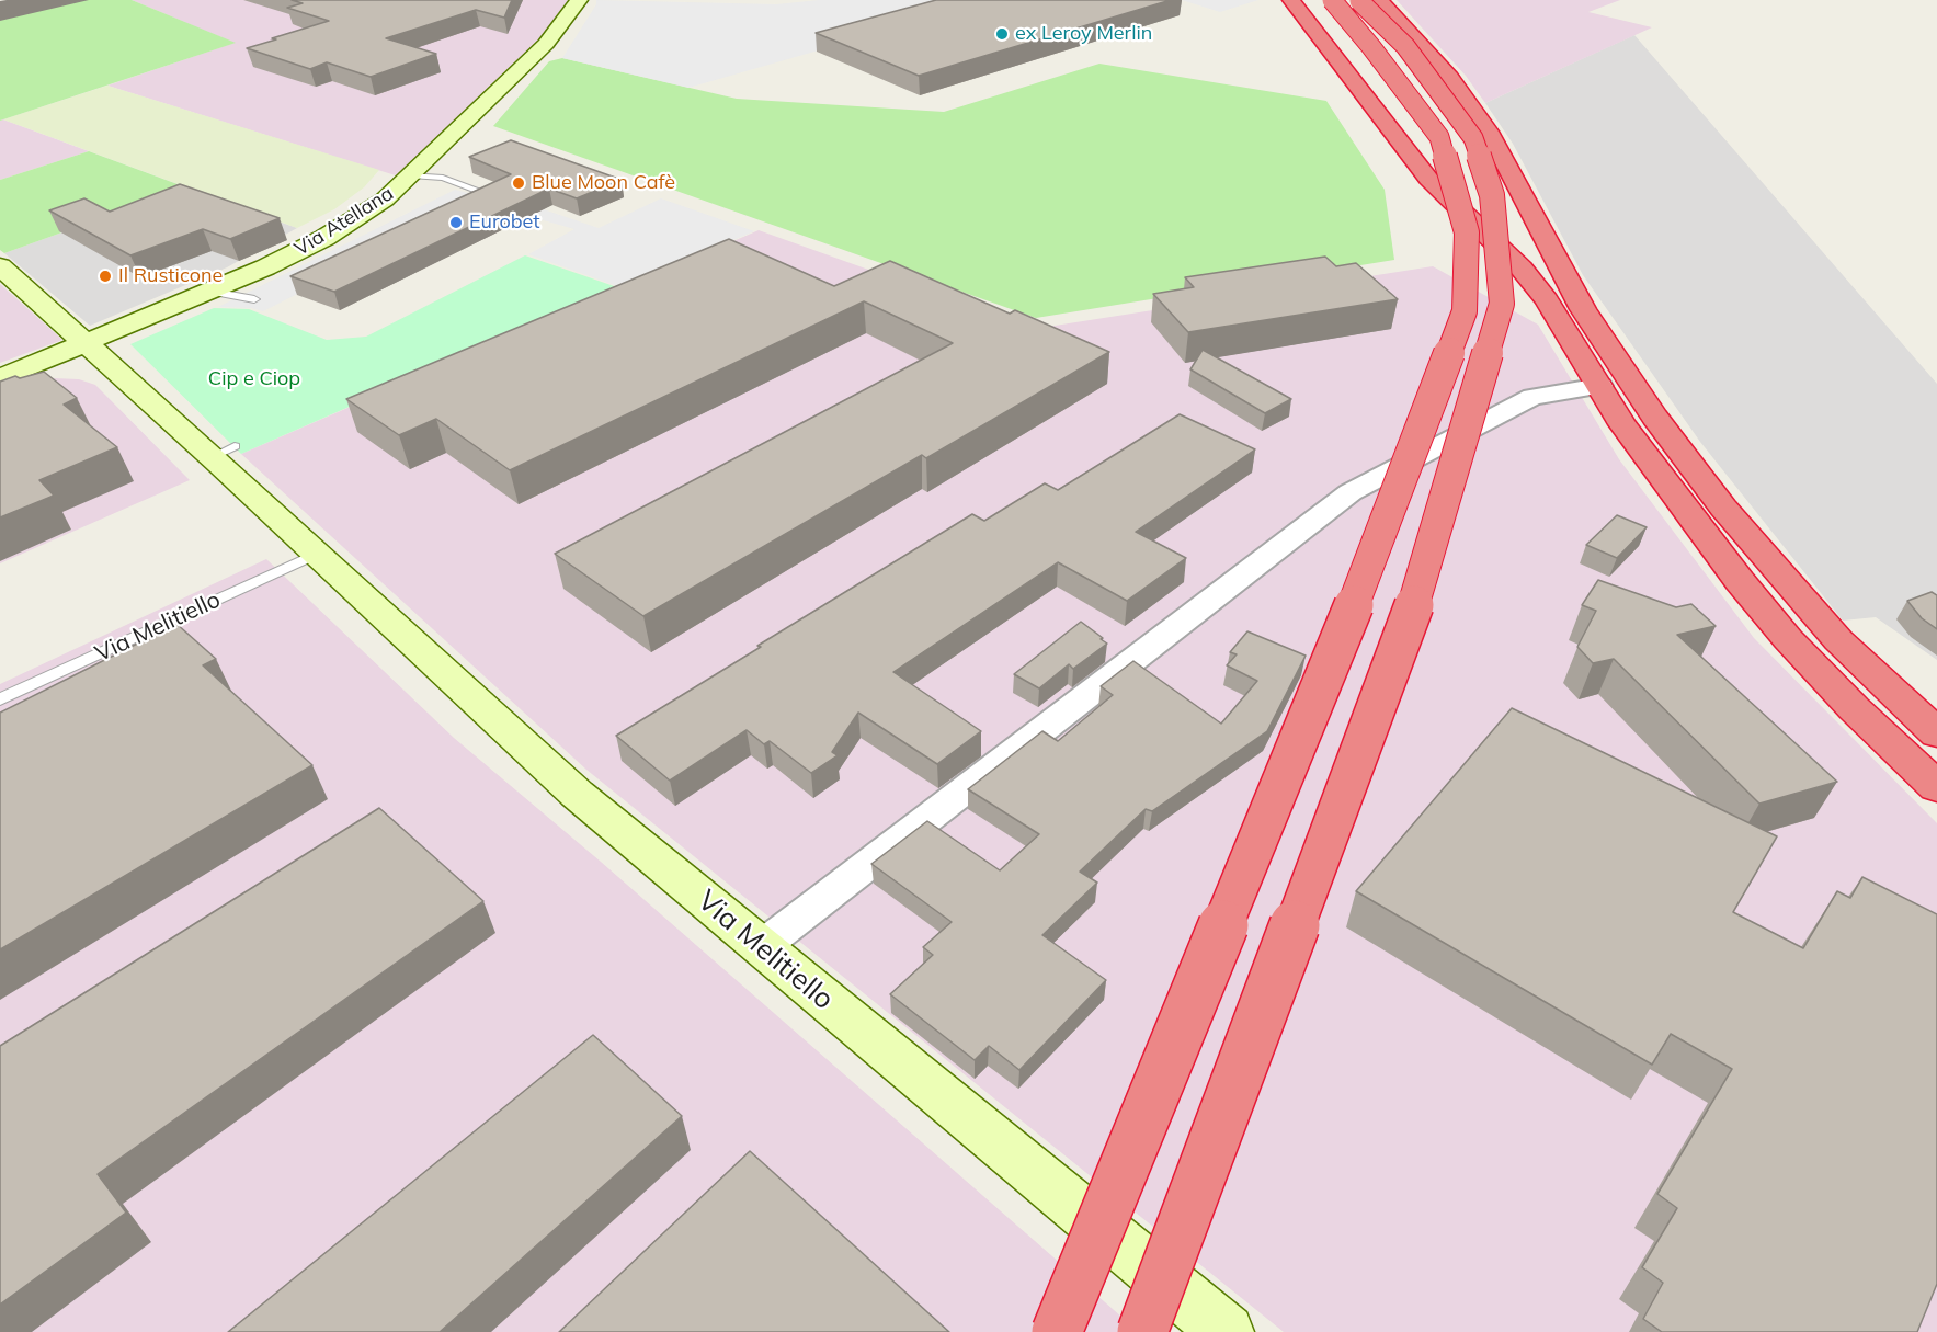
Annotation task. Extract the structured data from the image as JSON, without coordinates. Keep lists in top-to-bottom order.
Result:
{
  "streets": {
    "street": ["Via Atellana", "Via Melitiello"]
  },
  "crossings": [
    ["Via Atellana", "Via Melitiello"]
  ],
  "parks": ["Cip e Ciop"],
  "places": [
    "ex Leroy Merlin",
    "Blue Moon Cafè",
    "Eurobet",
    "Il Rusticone"
  ]
}
